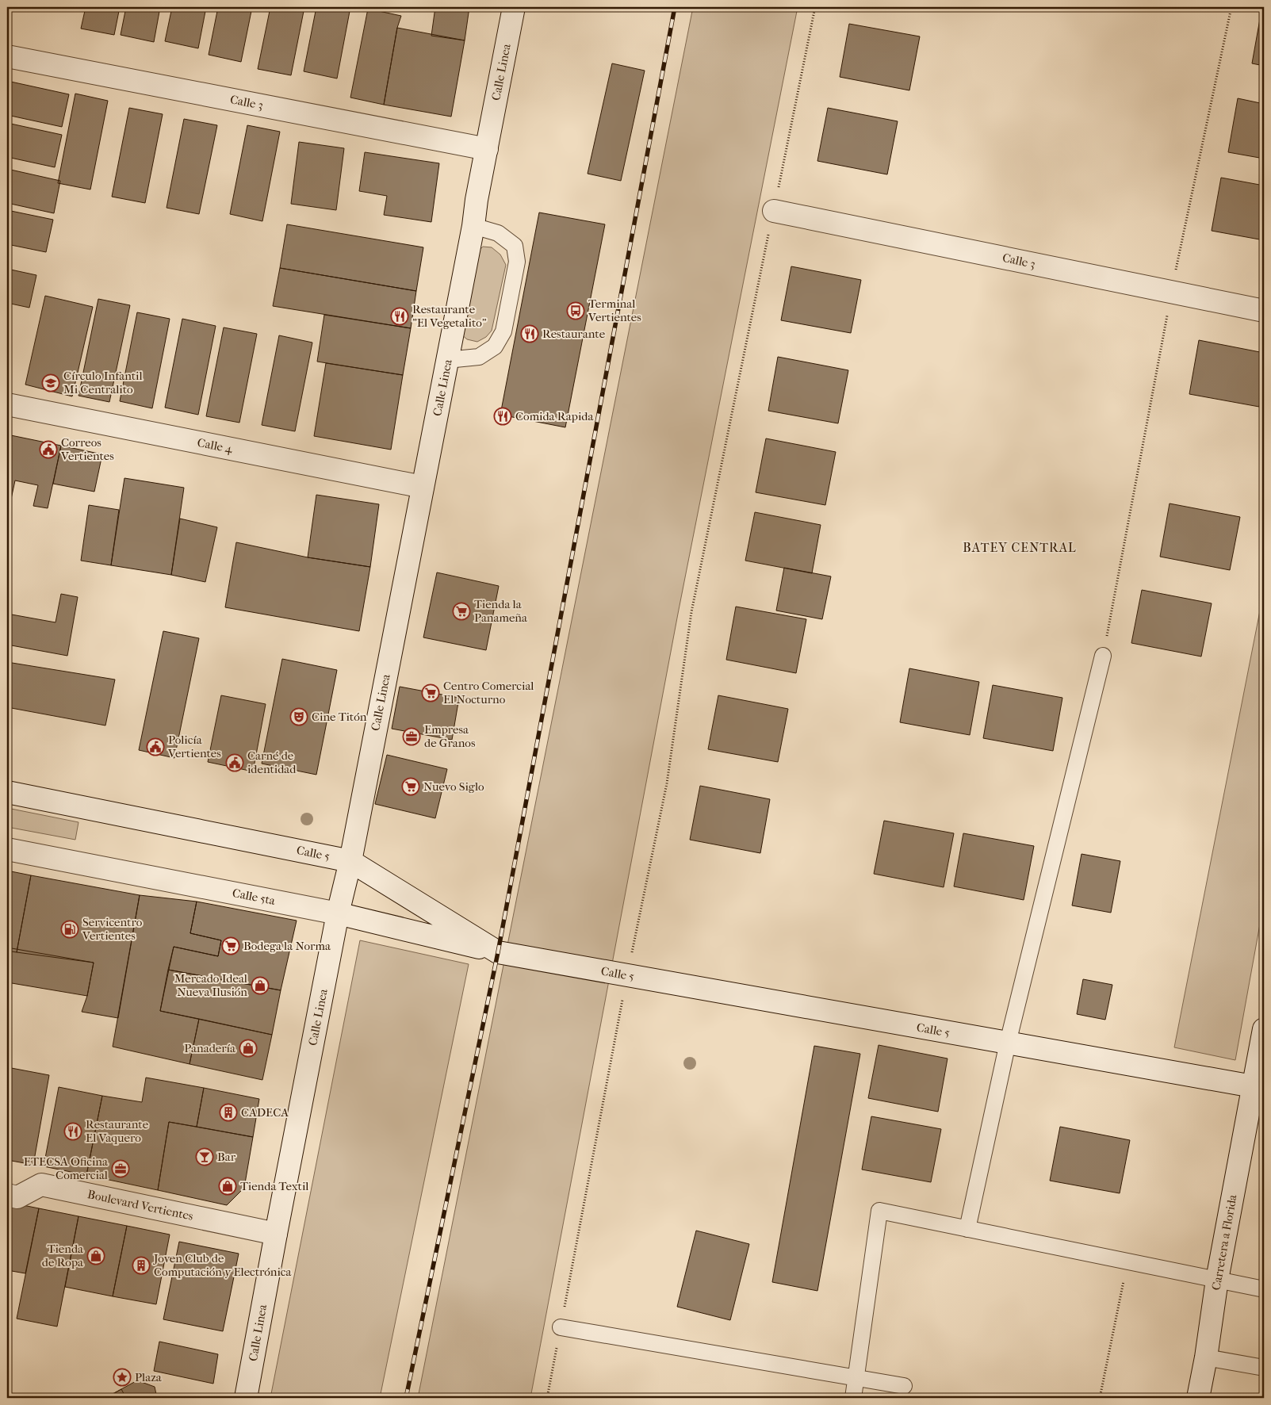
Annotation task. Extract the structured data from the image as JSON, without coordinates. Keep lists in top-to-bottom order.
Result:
{
  "streets": {
    "street": [
      "Calle Linea",
      "Calle 3",
      "Calle 4",
      "Calle 5",
      "Calle 5ta",
      "Boulevard Vertientes",
      "Carretera a Florida"
    ]
  },
  "crossings": [
    ["Calle Linea", "Calle 3"],
    ["Calle Linea", "Calle 4"],
    ["Calle Linea", "Calle 5"],
    ["Calle Linea", "Calle 5ta"],
    ["Calle Linea", "Boulevard Vertientes"],
    ["Calle 5", "Calle 5ta"],
    ["Calle 5", "Carretera a Florida"]
  ],
  "districts": ["BATEY CENTRAL"],
  "places": {
    "bus stop": ["Terminal Vertientes"],
    "restaurant": [
      "Restaurante \"El Vegetalito\"",
      "Restaurante",
      "Comida Rapida",
      "Restaurante El Vaquero"
    ],
    "school or university": ["Círculo Infantil Mi Centralito"],
    "public building": ["Correos Vertientes", "Policía Vertientes", "Carné de identidad"],
    "supermarket": [
      "Tienda la Panameña",
      "Centro Comercial El Nocturno",
      "Nuevo Siglo",
      "Bodega la Norma"
    ],
    "theatre": ["Cine Titón"],
    "office": ["Empresa de Granos", "ETECSA Oficina Comercial"],
    "fuel station": ["Servicentro Vertientes"],
    "shop": [
      "Mercado Ideal Nueva Ilusión",
      "Panadería",
      "Tienda Textil",
      "Tienda de Ropa"
    ],
    "building": ["CADECA", "Joven Club de Computación y Electrónica"],
    "bar": ["Bar"],
    "place": ["Plaza"]
  }
}
